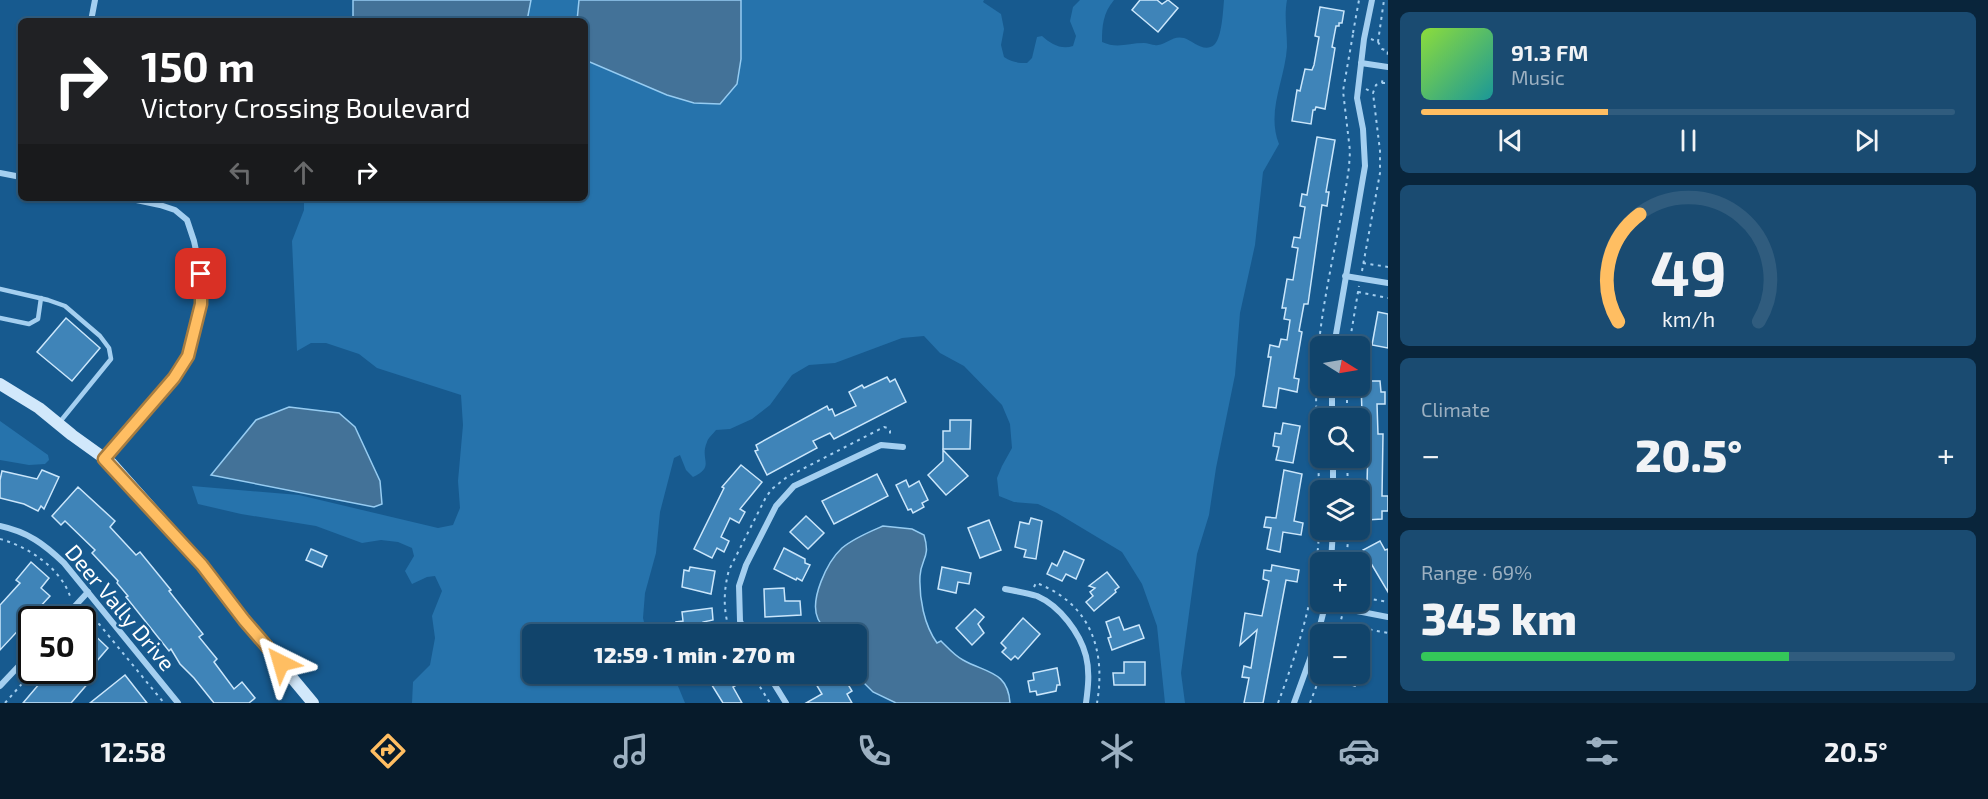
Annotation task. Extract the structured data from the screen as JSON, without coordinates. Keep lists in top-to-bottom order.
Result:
{
  "streets": {
    "street": ["Deer Vally Drive"]
  },
  "north": "right",
  "page": {
    "turn": ["150 m", "Victory Crossing Boulevard"],
    "song": ["91.3 FM", "Music"],
    "map_buttons": ["+", "−"],
    "tile": [
      "Climate",
      ["Range · 69%", "345 km"]
    ],
    "heat": ["−", "20.5°", "+"],
    "limit": "50",
    "trip": "12:59 · 1 min · 270 m",
    "tabs": ["12:58", "20.5°"],
    "gauge": ["49", "km/h"]
  }
}
